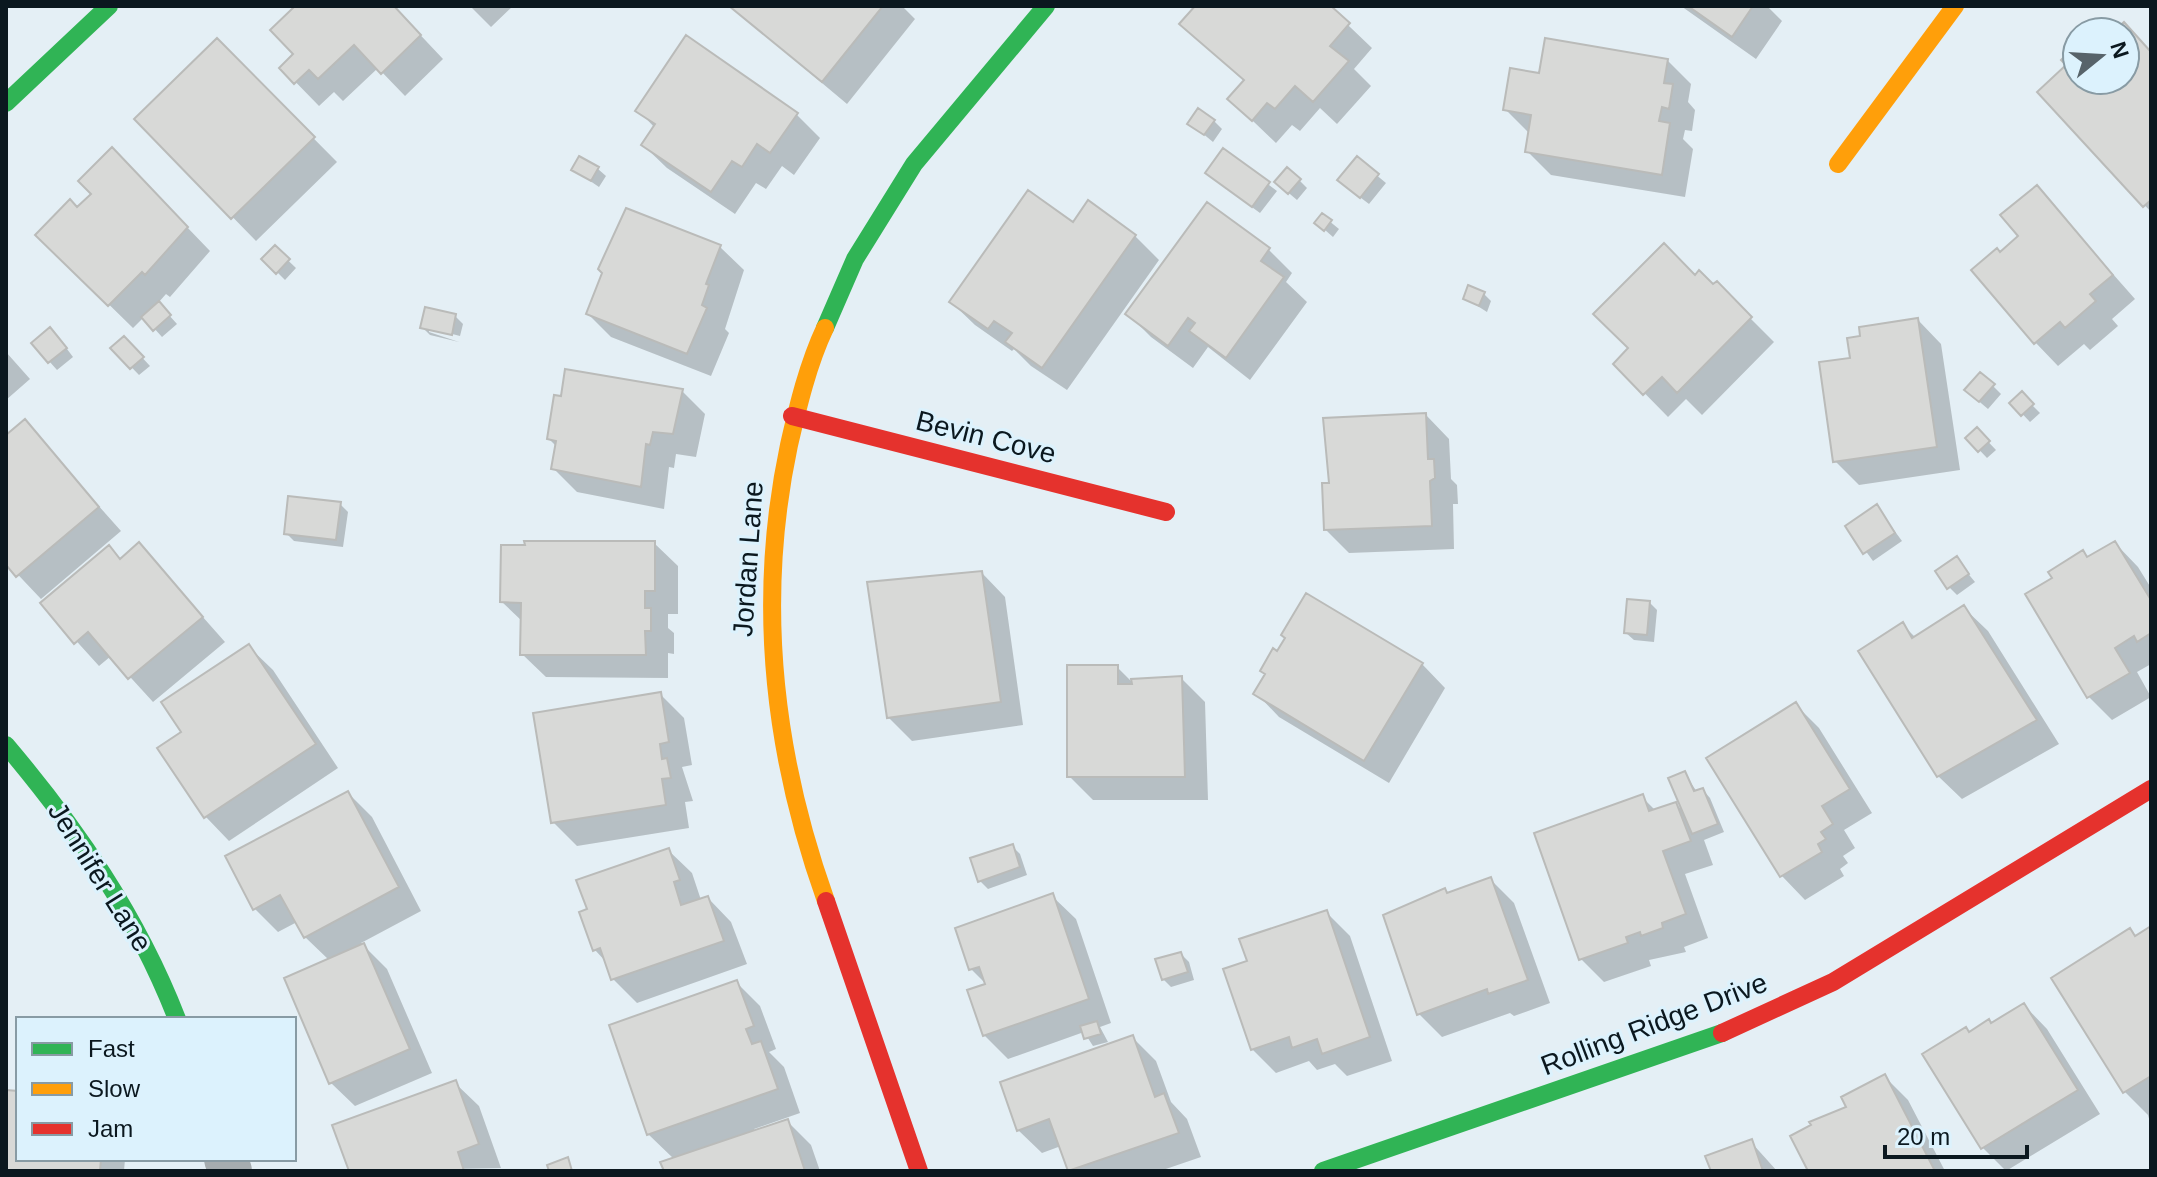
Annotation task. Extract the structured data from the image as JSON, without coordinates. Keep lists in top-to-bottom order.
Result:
{
  "streets": {
    "street": [
      "Bevin Cove",
      "Jordan Lane",
      "Jennifer Lane",
      "Rolling Ridge Drive"
    ]
  },
  "crossings": [
    ["Bevin Cove", "Jordan Lane"]
  ],
  "legend": ["Fast", "Slow", "Jam"],
  "scale_bar": "20 m",
  "north": "right"
}
